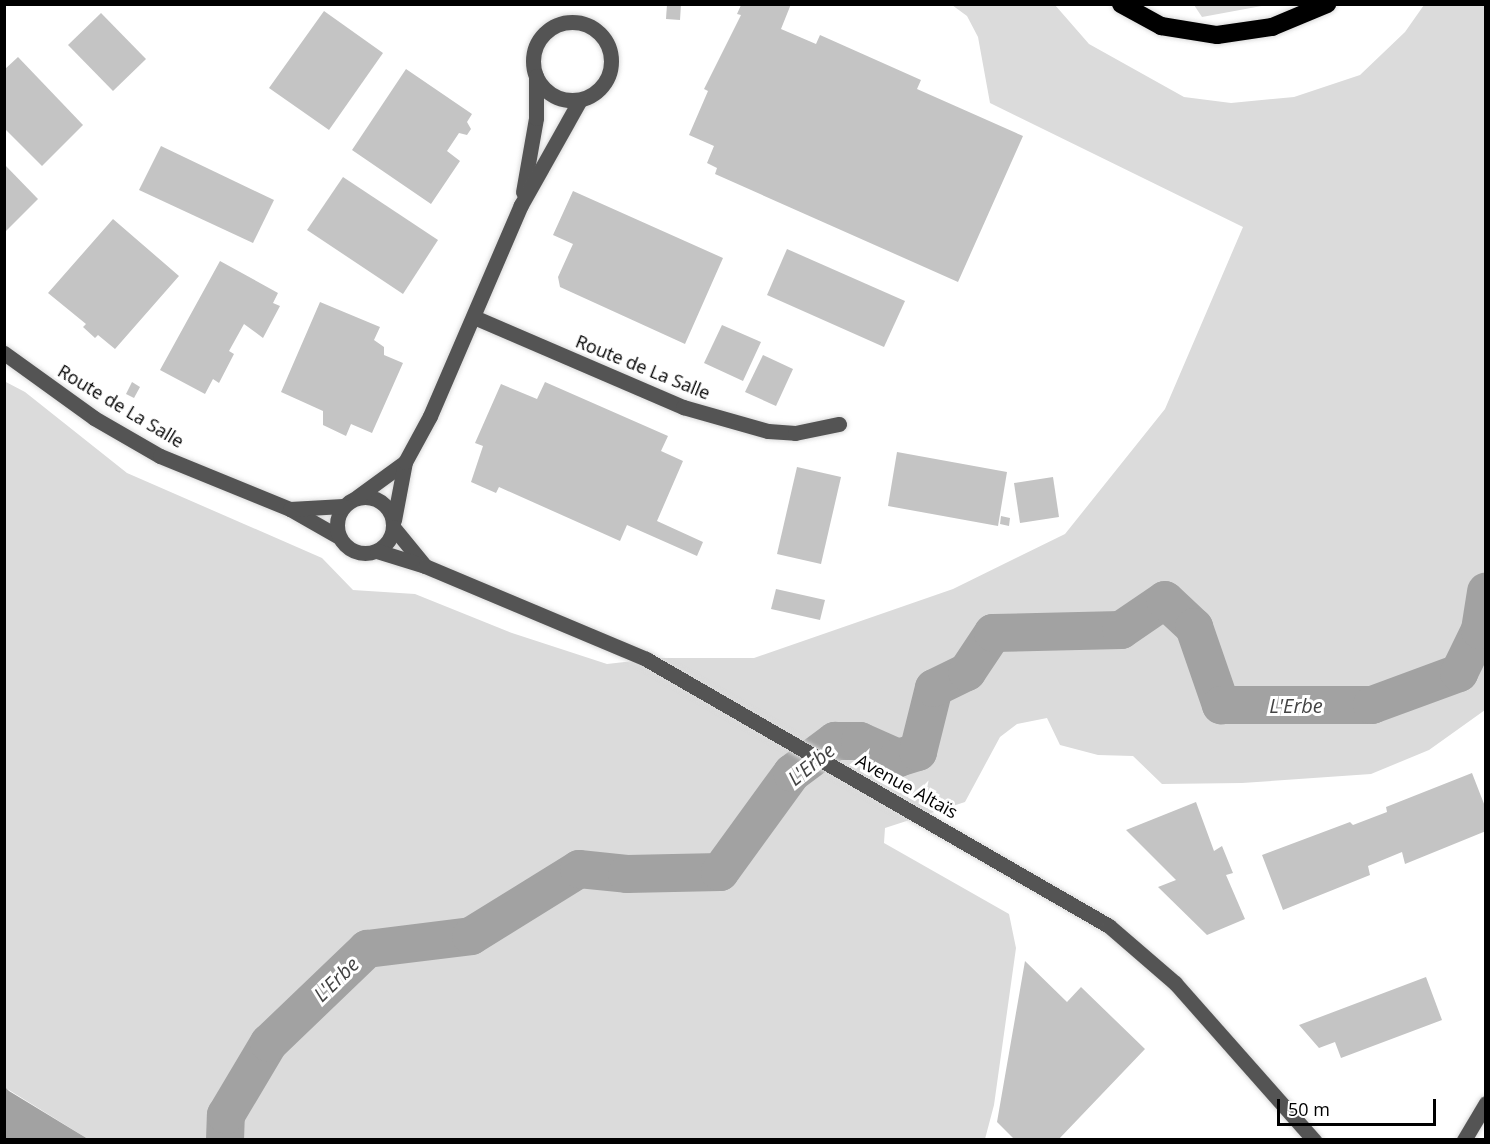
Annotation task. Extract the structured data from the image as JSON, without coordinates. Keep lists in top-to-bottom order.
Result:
{
  "streets": {
    "street": ["Route de La Salle", "Avenue Altaïs"]
  },
  "crossings": [
    ["Route de La Salle", "Avenue Altaïs"]
  ],
  "water": ["L'Erbe"],
  "scale_bar": "50 m"
}
